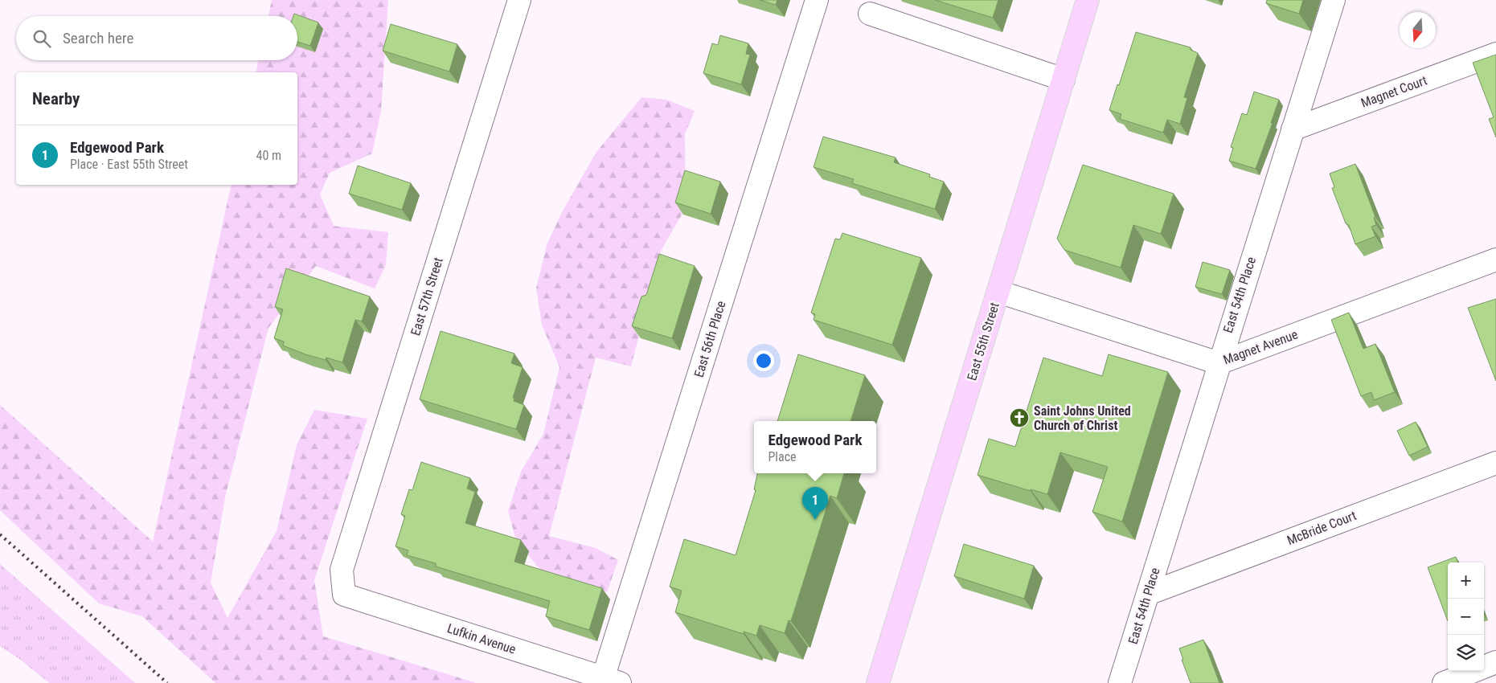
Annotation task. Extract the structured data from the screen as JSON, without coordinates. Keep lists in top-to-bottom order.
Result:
{
  "streets": {
    "main road": ["East 55th Street"],
    "street": [
      "Magnet Court",
      "East 54th Place",
      "East 57th Street",
      "East 56th Place",
      "Magnet Avenue",
      "McBride Court",
      "Lufkin Avenue"
    ]
  },
  "crossings": [
    ["Magnet Court", "East 54th Place"],
    ["East 54th Place", "Magnet Avenue"],
    ["East 54th Place", "McBride Court"],
    ["East 57th Street", "Lufkin Avenue"],
    ["East 56th Place", "Lufkin Avenue"],
    ["East 55th Street", "Magnet Avenue"]
  ],
  "places": {
    "church": ["Saint Johns United Church of Christ"]
  },
  "north": "bottom",
  "page": {
    "search": "Search here",
    "heading": "Nearby",
    "list": [
      {
        "mark": "1",
        "name": "Edgewood Park",
        "note": "Place · East 55th Street",
        "value": "40 m"
      }
    ],
    "popup": ["Edgewood Park", "Place"],
    "pins": "1",
    "map_buttons": ["+", "−"]
  }
}
